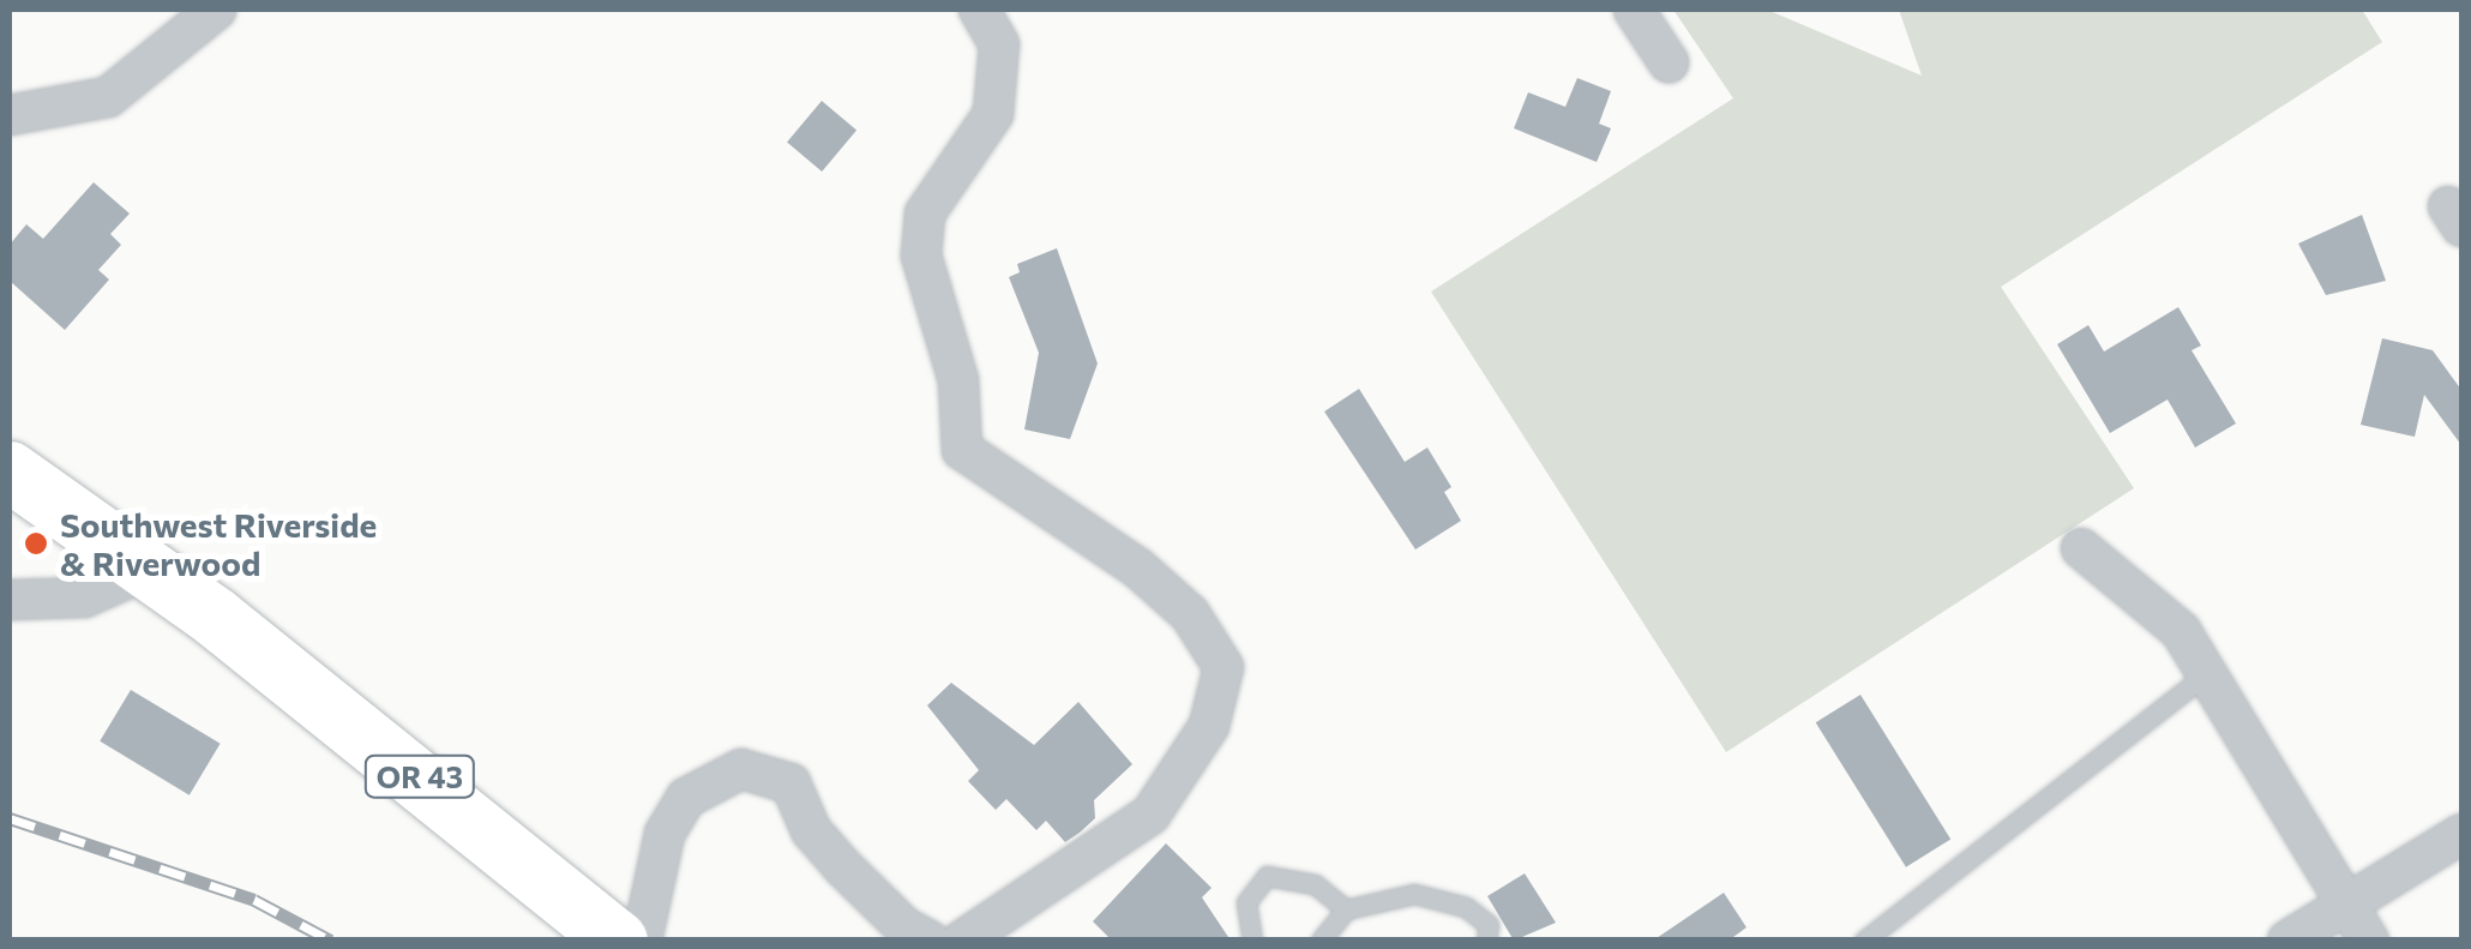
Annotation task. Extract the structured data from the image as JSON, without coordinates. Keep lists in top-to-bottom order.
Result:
{
  "streets": {
    "main road": ["OR 43"]
  },
  "places": ["Southwest Riverside & Riverwood"]
}
